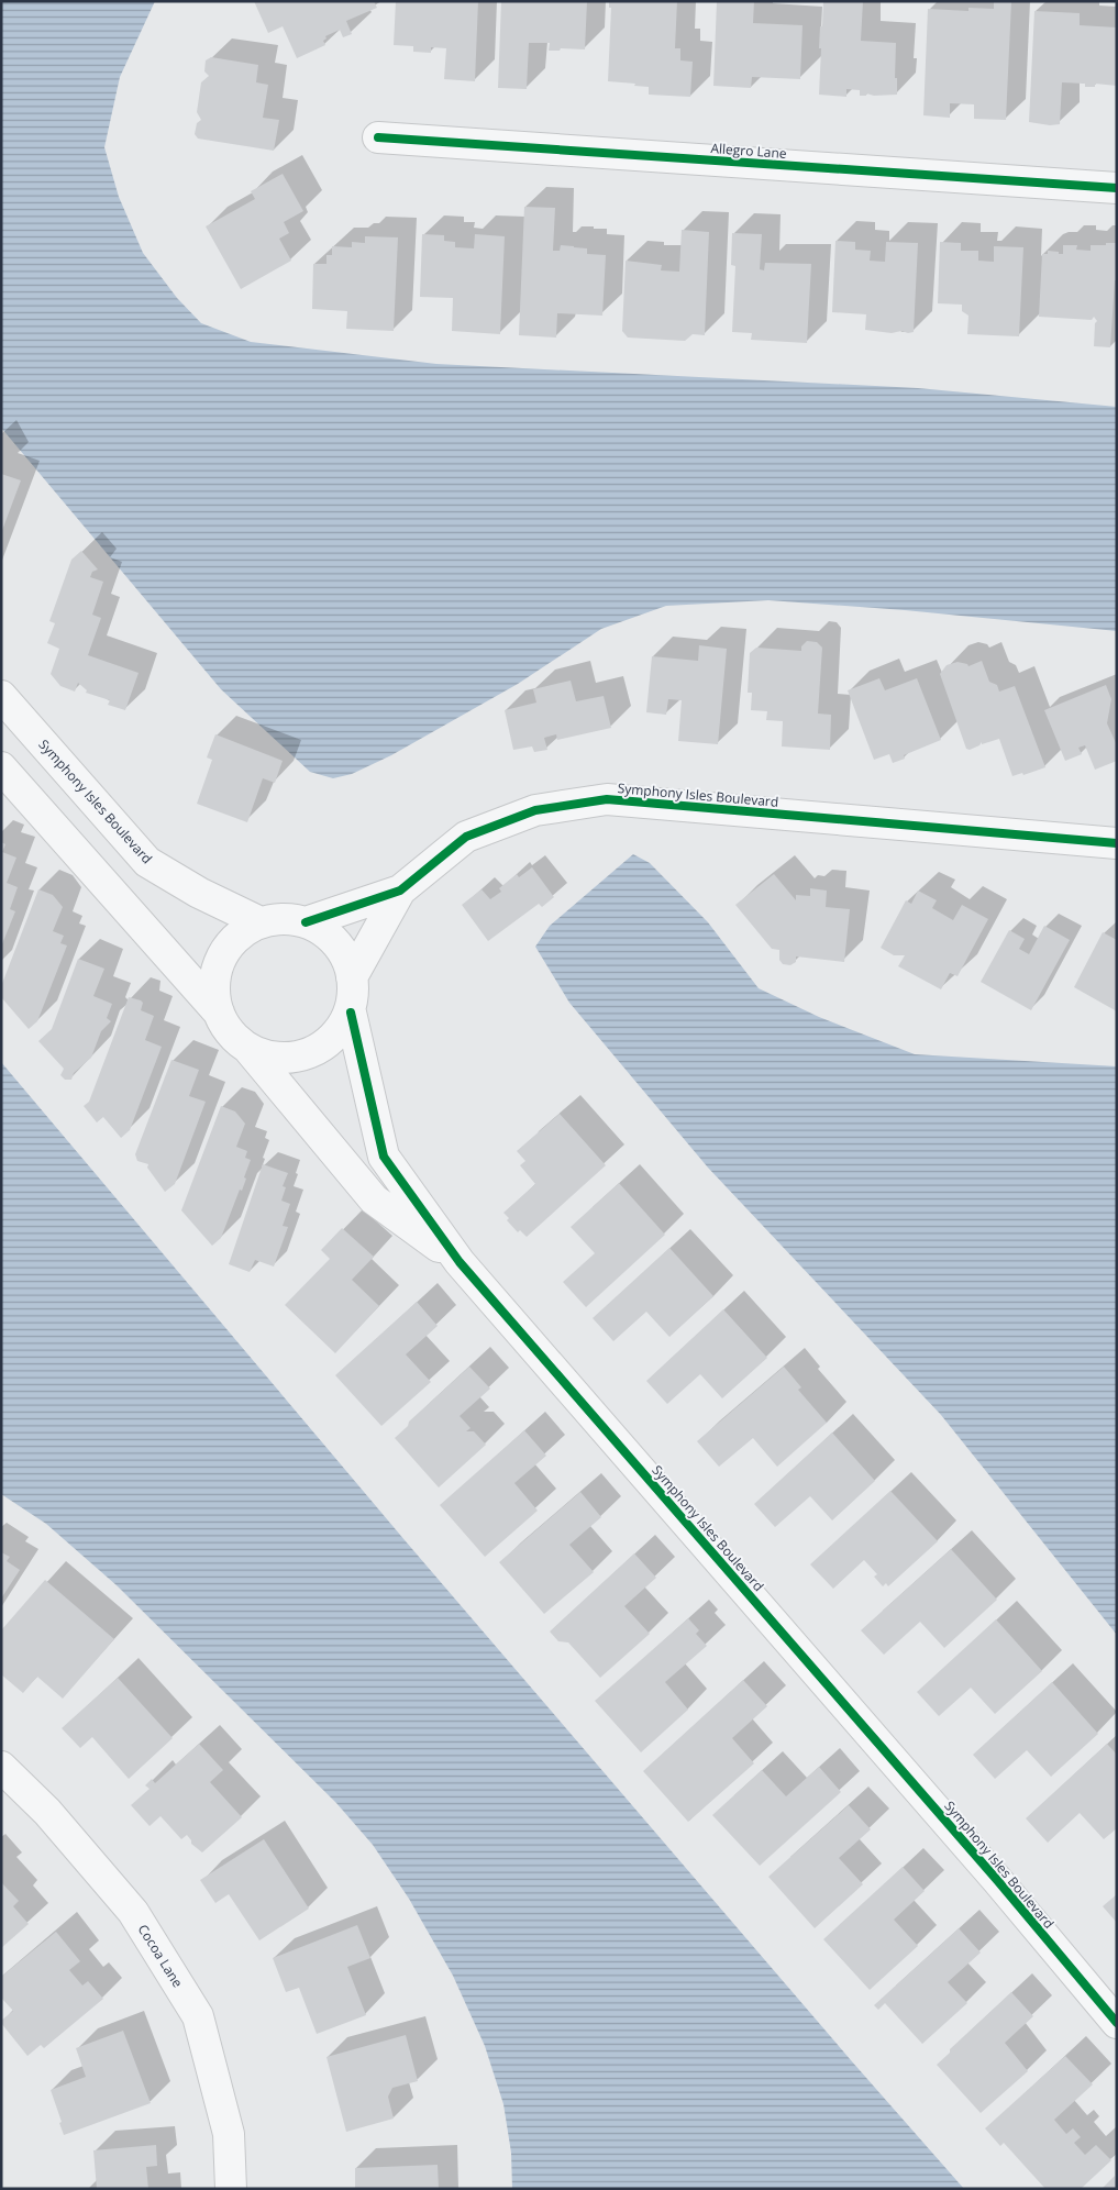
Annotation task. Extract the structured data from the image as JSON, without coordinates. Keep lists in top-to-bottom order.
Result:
{
  "streets": {
    "street": ["Allegro Lane", "Symphony Isles Boulevard", "Cocoa Lane"]
  }
}
